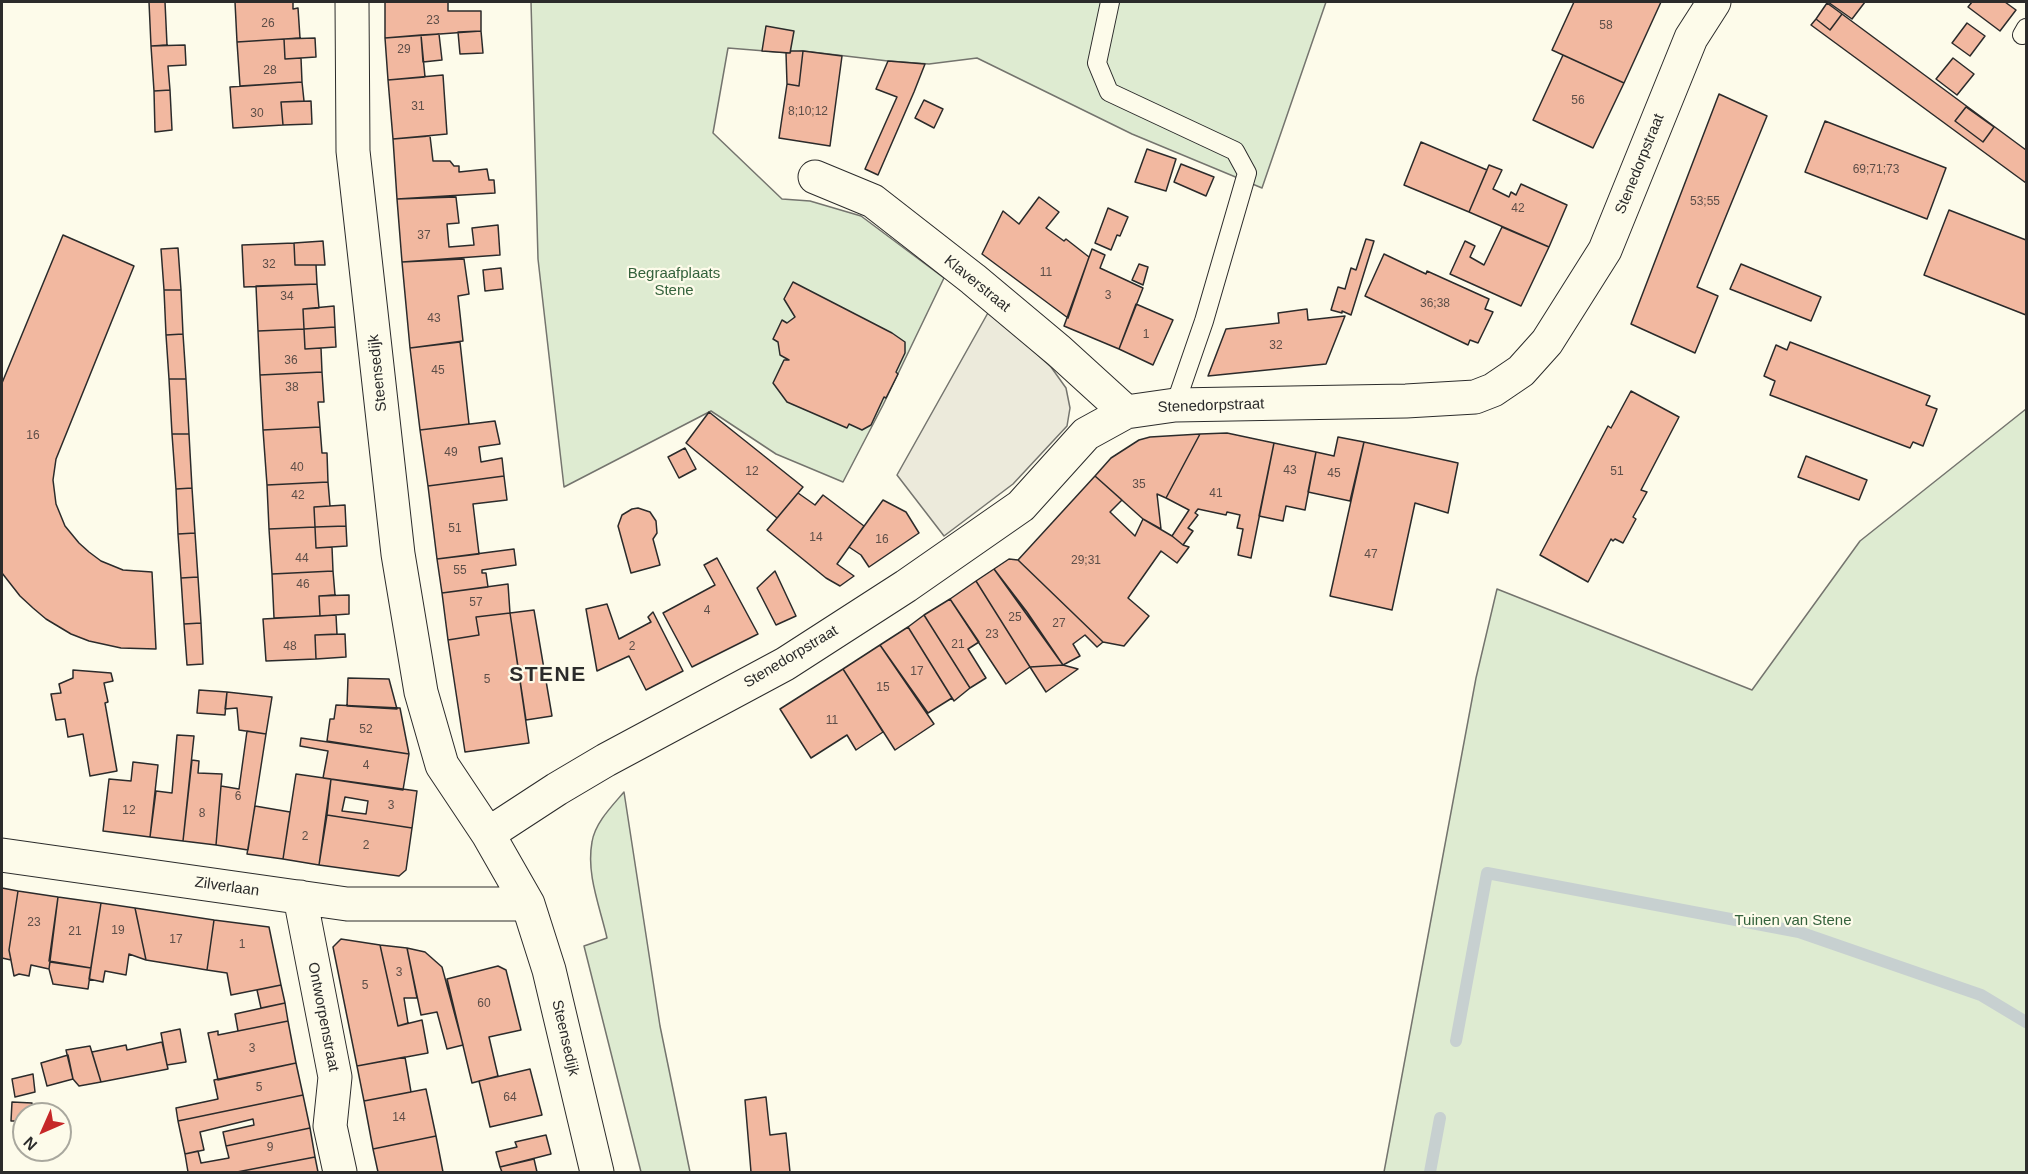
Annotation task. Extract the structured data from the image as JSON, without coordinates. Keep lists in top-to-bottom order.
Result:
{
  "streets": {
    "street": [
      "Stenedorpstraat",
      "Klaverstraat",
      "Steensedijk",
      "Zilverlaan",
      "Ontworpenstraat"
    ]
  },
  "crossings": [
    ["Stenedorpstraat", "Klaverstraat"],
    ["Stenedorpstraat", "Steensedijk"],
    ["Steensedijk", "Zilverlaan"],
    ["Zilverlaan", "Ontworpenstraat"]
  ],
  "districts": ["STENE"],
  "parks": ["Begraafplaats Stene", "Tuinen van Stene"],
  "house_numbers": [
    "23",
    "26",
    "58",
    "29",
    "28",
    "56",
    "31",
    "8;10;12",
    "30",
    "69;71;73",
    "53;55",
    "42",
    "37",
    "32",
    "11",
    "3",
    "34",
    "36;38",
    "43",
    "1",
    "32",
    "36",
    "45",
    "38",
    "16",
    "49",
    "40",
    "43",
    "12",
    "51",
    "45",
    "35",
    "41",
    "42",
    "51",
    "14",
    "16",
    "47",
    "44",
    "29;31",
    "55",
    "46",
    "57",
    "4",
    "25",
    "27",
    "23",
    "21",
    "48",
    "2",
    "17",
    "5",
    "15",
    "11",
    "52",
    "4",
    "6",
    "3",
    "12",
    "8",
    "2",
    "2",
    "23",
    "19",
    "21",
    "17",
    "1",
    "3",
    "5",
    "60",
    "3",
    "5",
    "64",
    "14",
    "9"
  ],
  "north": "bottom left"
}
